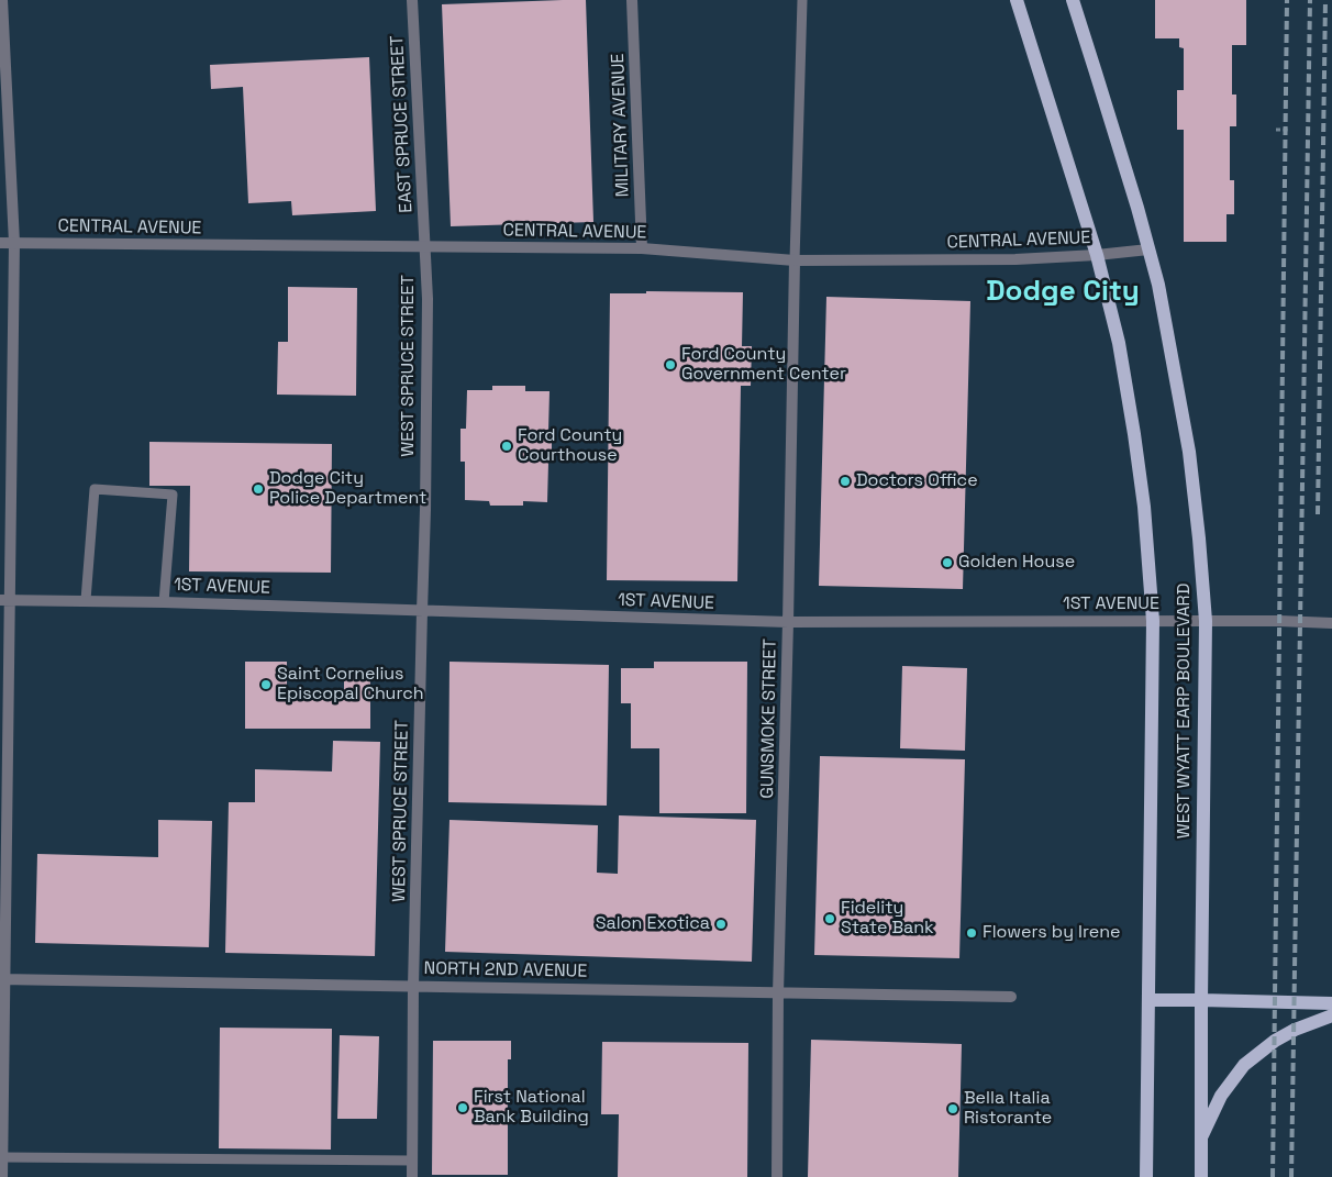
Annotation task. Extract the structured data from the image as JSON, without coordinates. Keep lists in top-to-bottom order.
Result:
{
  "streets": {
    "main road": ["WEST WYATT EARP BOULEVARD"],
    "street": [
      "EAST SPRUCE STREET",
      "MILITARY AVENUE",
      "CENTRAL AVENUE",
      "WEST SPRUCE STREET",
      "1ST AVENUE",
      "GUNSMOKE STREET",
      "NORTH 2ND AVENUE"
    ]
  },
  "crossings": [
    ["EAST SPRUCE STREET", "CENTRAL AVENUE"],
    ["EAST SPRUCE STREET", "WEST SPRUCE STREET"],
    ["MILITARY AVENUE", "CENTRAL AVENUE"],
    ["CENTRAL AVENUE", "WEST SPRUCE STREET"],
    ["CENTRAL AVENUE", "WEST WYATT EARP BOULEVARD"],
    ["CENTRAL AVENUE", "GUNSMOKE STREET"],
    ["WEST SPRUCE STREET", "1ST AVENUE"],
    ["WEST SPRUCE STREET", "NORTH 2ND AVENUE"],
    ["1ST AVENUE", "WEST WYATT EARP BOULEVARD"],
    ["1ST AVENUE", "GUNSMOKE STREET"],
    ["GUNSMOKE STREET", "NORTH 2ND AVENUE"]
  ],
  "districts": ["Dodge City"],
  "places": [
    "Ford County Government Center",
    "Ford County Courthouse",
    "Doctors Office",
    "Dodge City Police Department",
    "Golden House",
    "Saint Cornelius Episcopal Church",
    "Fidelity State Bank",
    "Salon Exotica",
    "Flowers by Irene",
    "First National Bank Building",
    "Bella Italia Ristorante"
  ]
}
